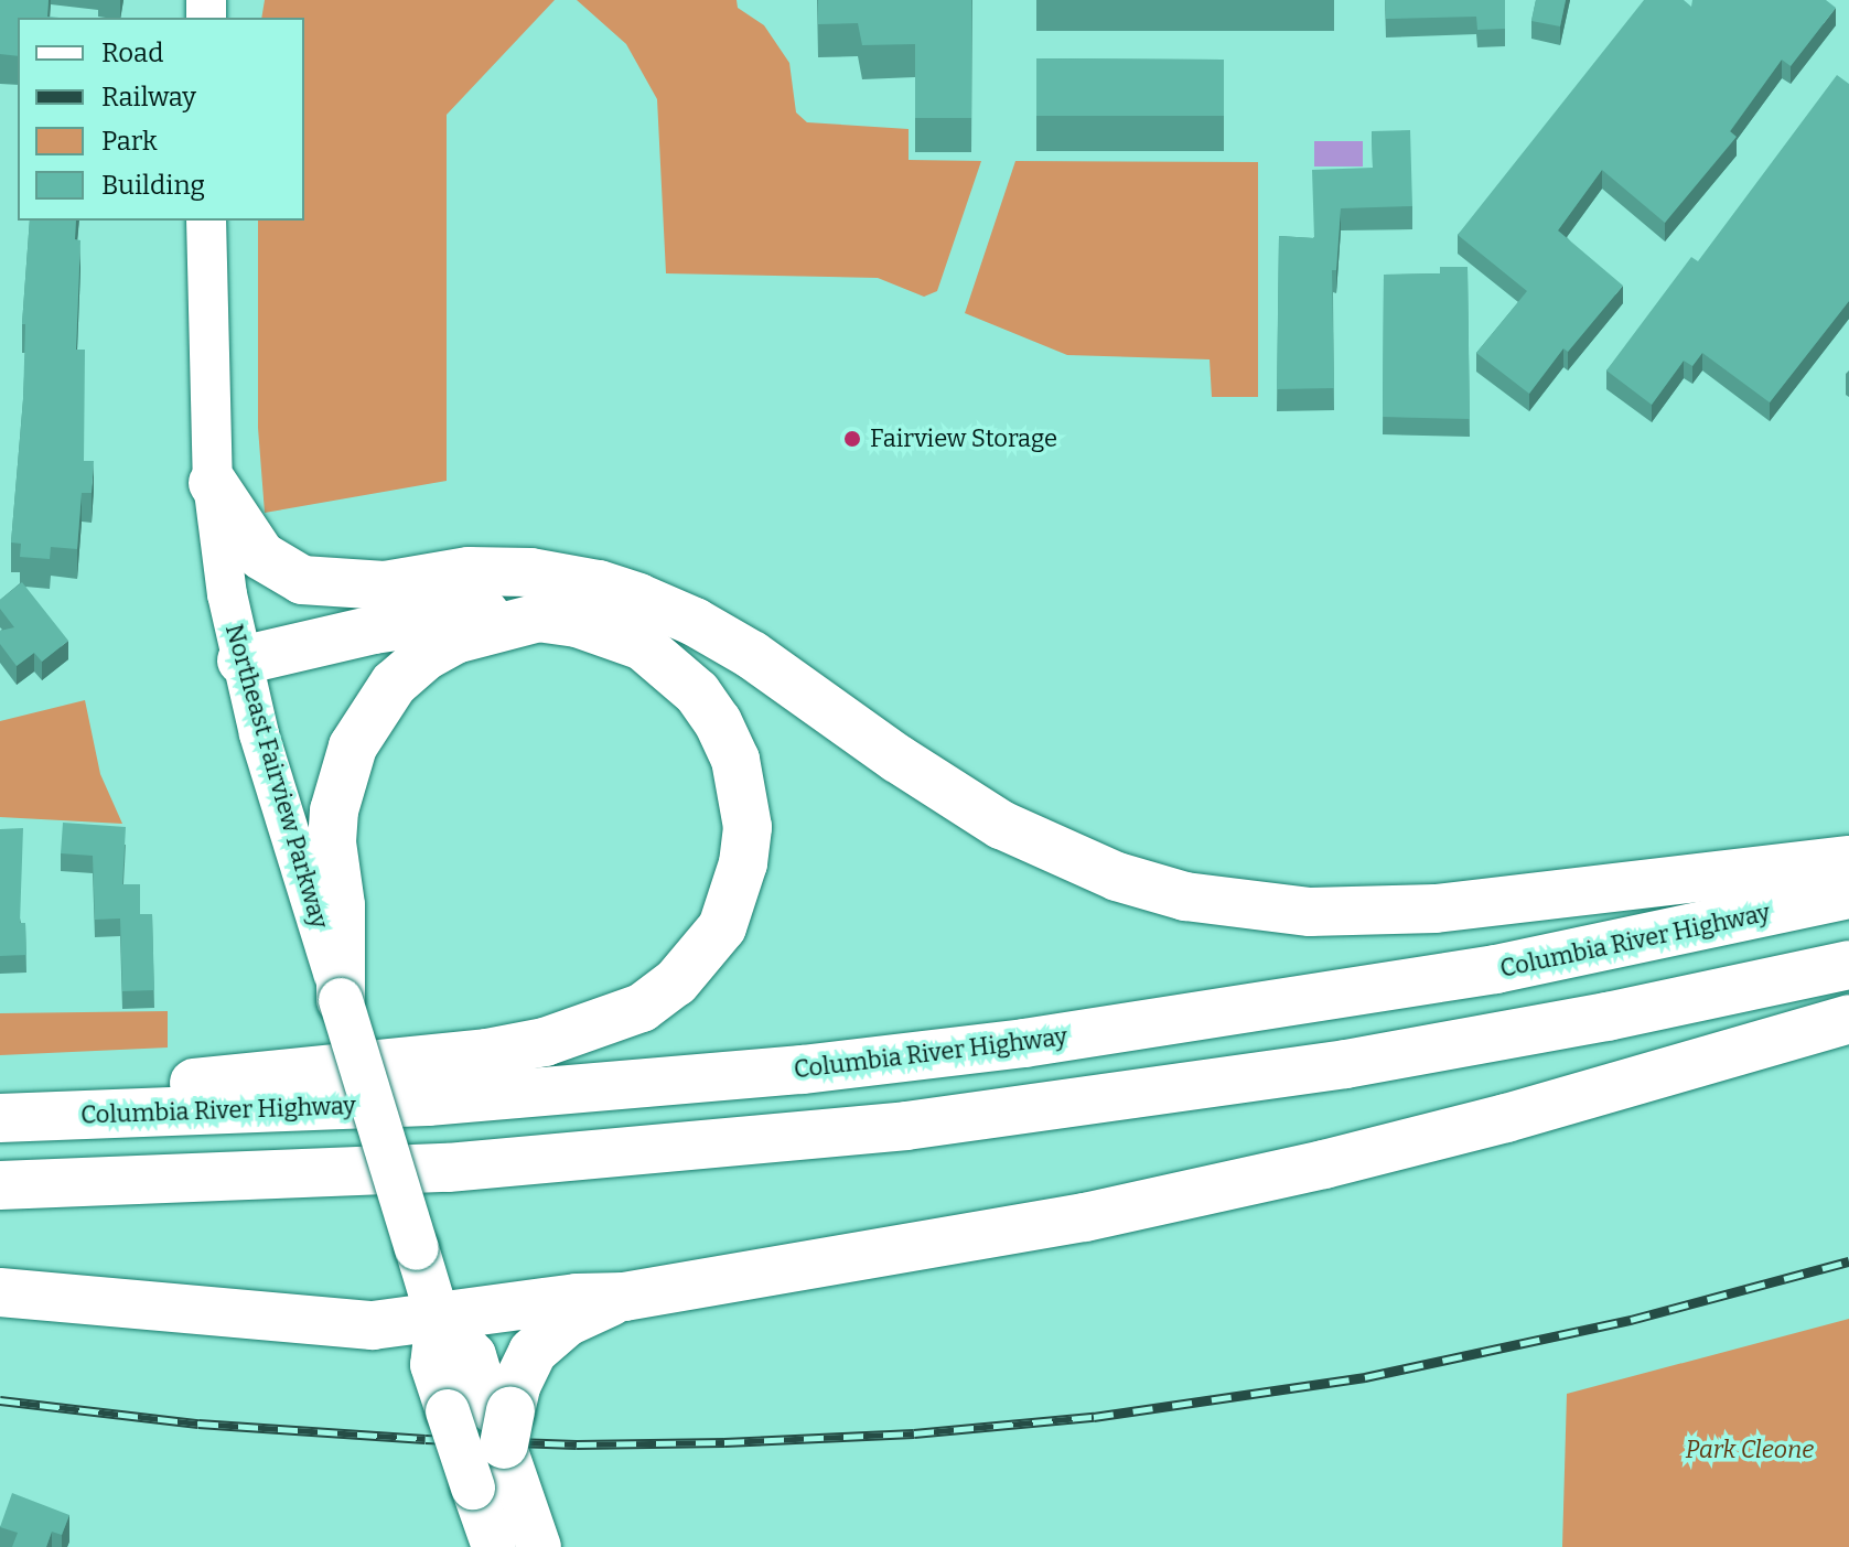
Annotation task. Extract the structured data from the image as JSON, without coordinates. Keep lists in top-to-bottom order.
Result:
{
  "streets": {
    "highway": ["Columbia River Highway"],
    "main road": ["Northeast Fairview Parkway"]
  },
  "parks": ["Park Cleone"],
  "places": ["Fairview Storage"],
  "legend": [
    "Road",
    "Railway",
    "Park",
    "Building"
  ]
}
